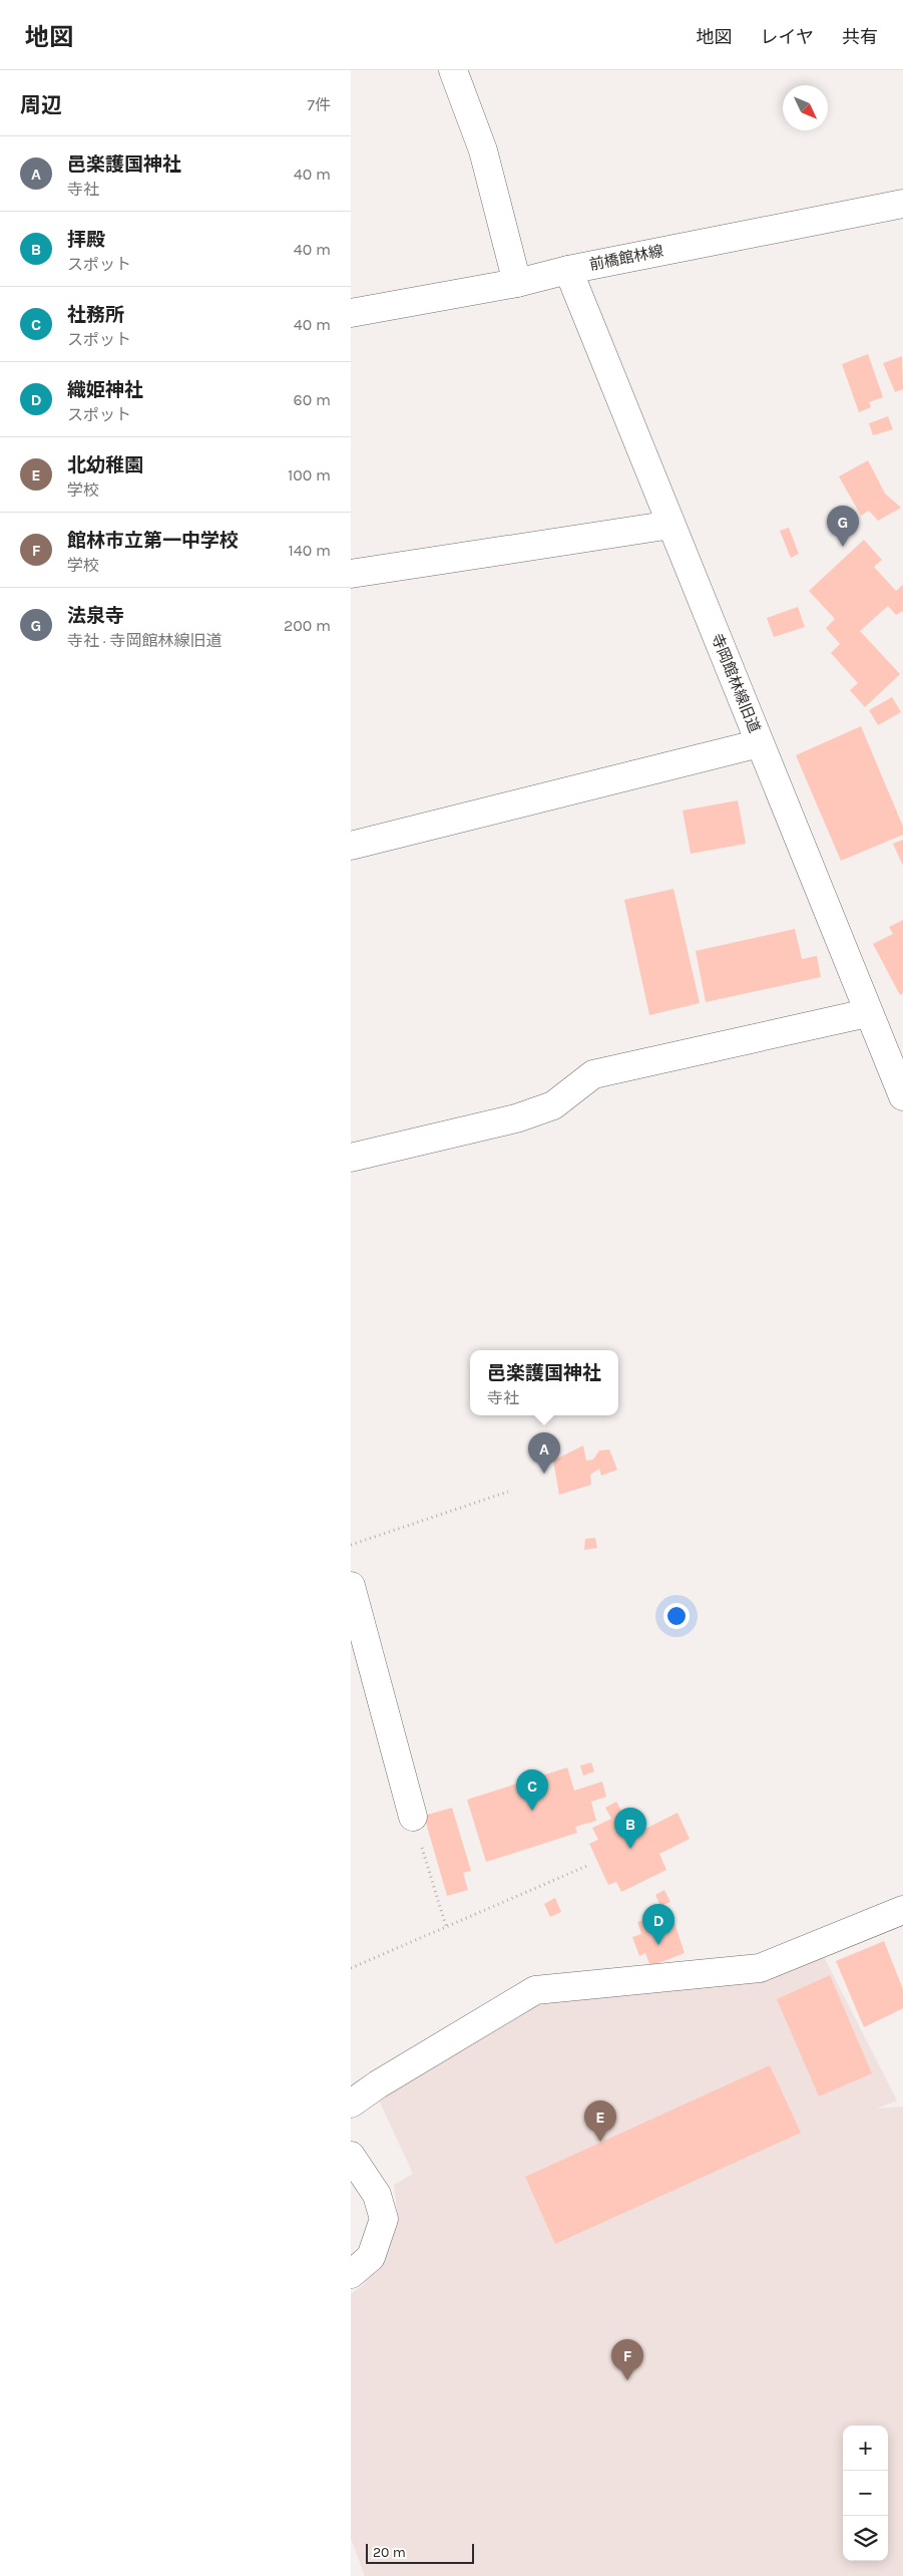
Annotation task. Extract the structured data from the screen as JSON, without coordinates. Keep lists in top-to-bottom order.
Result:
{
  "streets": {
    "street": ["前橋館林線", "寺岡館林線旧道"]
  },
  "crossings": [
    ["前橋館林線", "寺岡館林線旧道"]
  ],
  "scale_bar": "20 m",
  "north": "bottom right",
  "page": {
    "header": "地図",
    "nav": ["地図", "レイヤ", "共有"],
    "heading": ["周辺", "7件"],
    "list": [
      {
        "mark": "A",
        "name": "邑楽護国神社",
        "note": "寺社",
        "value": "40 m"
      },
      {
        "mark": "B",
        "name": "拝殿",
        "note": "スポット",
        "value": "40 m"
      },
      {
        "mark": "C",
        "name": "社務所",
        "note": "スポット",
        "value": "40 m"
      },
      {
        "mark": "D",
        "name": "織姫神社",
        "note": "スポット",
        "value": "60 m"
      },
      {
        "mark": "E",
        "name": "北幼稚園",
        "note": "学校",
        "value": "100 m"
      },
      {
        "mark": "F",
        "name": "館林市立第一中学校",
        "note": "学校",
        "value": "140 m"
      },
      {
        "mark": "G",
        "name": "法泉寺",
        "note": "寺社 · 寺岡館林線旧道",
        "value": "200 m"
      }
    ],
    "pins": [
      "G",
      "A",
      "C",
      "B",
      "D",
      "E",
      "F"
    ],
    "popup": ["邑楽護国神社", "寺社"],
    "map_buttons": ["+", "−"],
    "scale": "20 m"
  }
}
